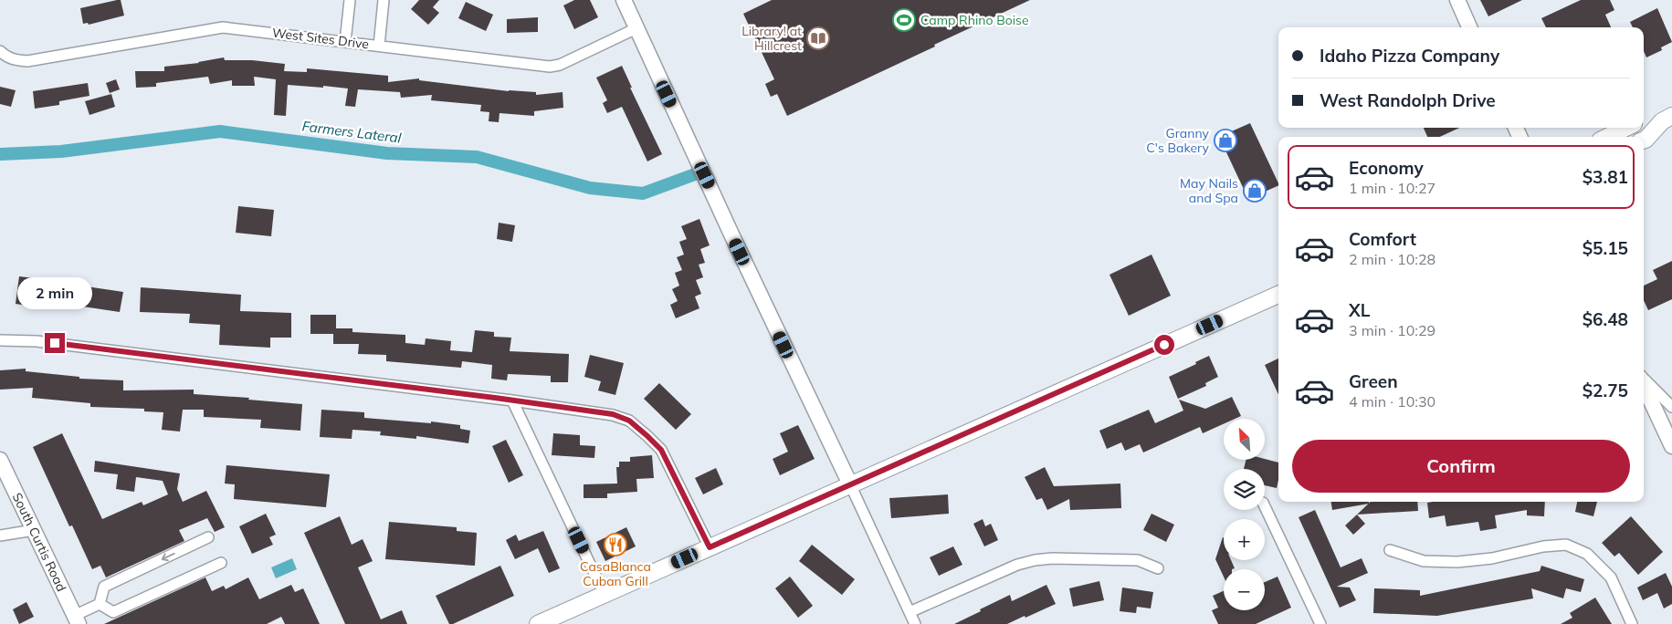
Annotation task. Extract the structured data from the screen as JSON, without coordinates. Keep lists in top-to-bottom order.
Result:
{
  "streets": {
    "street": ["West Sites Drive", "South Curtis Road"]
  },
  "water": ["Farmers Lateral"],
  "places": {
    "sports": ["Camp Rhino Boise"],
    "library": ["Library! at Hillcrest"],
    "shop": ["Granny C's Bakery", "May Nails and Spa"],
    "restaurant": ["CasaBlanca Cuban Grill"]
  },
  "north": "top left",
  "page": {
    "banner": ["Idaho Pizza Company", "West Randolph Drive"],
    "list": [
      {
        "name": "Economy",
        "note": "1 min · 10:27",
        "value": "$3.81"
      },
      {
        "name": "Comfort",
        "note": "2 min · 10:28",
        "value": "$5.15"
      },
      {
        "name": "XL",
        "note": "3 min · 10:29",
        "value": "$6.48"
      },
      {
        "name": "Green",
        "note": "4 min · 10:30",
        "value": "$2.75"
      }
    ],
    "bubble": "2 min",
    "map_buttons": ["+", "−"],
    "buttons": "Confirm"
  }
}
